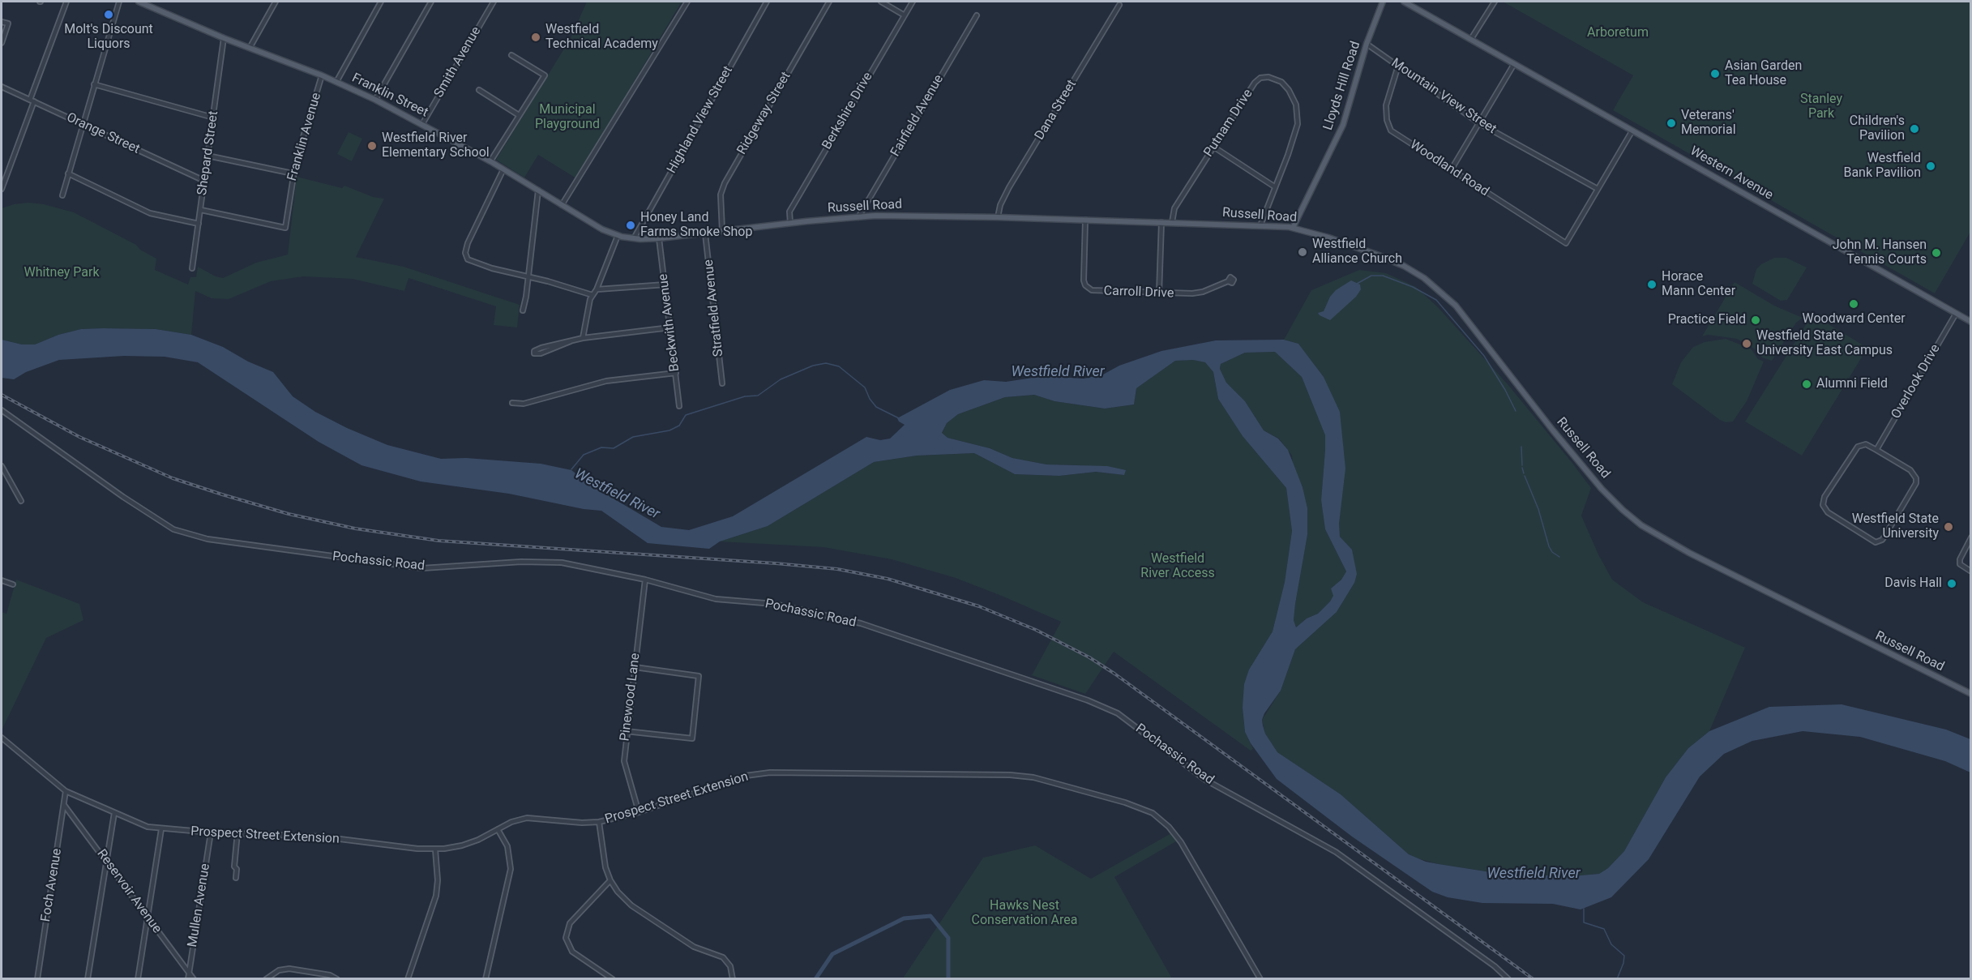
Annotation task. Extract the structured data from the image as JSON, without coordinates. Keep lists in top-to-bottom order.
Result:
{
  "streets": {
    "main road": [
      "Lloyds Hill Road",
      "Franklin Street",
      "Western Avenue",
      "Russell Road"
    ],
    "street": [
      "Smith Avenue",
      "Mountain View Street",
      "Dana Street",
      "Berkshire Drive",
      "Ridgeway Street",
      "Fairfield Avenue",
      "Highland View Street",
      "Putnam Drive",
      "Orange Street",
      "Franklin Avenue",
      "Shepard Street",
      "Woodland Road",
      "Carroll Drive",
      "Stratfield Avenue",
      "Beckwith Avenue",
      "Overlook Drive",
      "Pochassic Road",
      "Pinewood Lane",
      "Prospect Street Extension",
      "Foch Avenue",
      "Reservoir Avenue",
      "Mullen Avenue"
    ]
  },
  "crossings": [
    ["Smith Avenue", "Franklin Street"],
    ["Lloyds Hill Road", "Mountain View Street"],
    ["Lloyds Hill Road", "Russell Road"],
    ["Franklin Street", "Franklin Avenue"],
    ["Franklin Street", "Shepard Street"],
    ["Franklin Street", "Russell Road"],
    ["Mountain View Street", "Woodland Road"],
    ["Dana Street", "Russell Road"],
    ["Berkshire Drive", "Russell Road"],
    ["Ridgeway Street", "Russell Road"],
    ["Fairfield Avenue", "Russell Road"],
    ["Highland View Street", "Russell Road"],
    ["Putnam Drive", "Russell Road"],
    ["Orange Street", "Shepard Street"],
    ["Franklin Avenue", "Shepard Street"],
    ["Western Avenue", "Overlook Drive"],
    ["Russell Road", "Carroll Drive"],
    ["Russell Road", "Stratfield Avenue"],
    ["Russell Road", "Beckwith Avenue"],
    ["Pochassic Road", "Pinewood Lane"],
    ["Pinewood Lane", "Prospect Street Extension"],
    ["Prospect Street Extension", "Foch Avenue"],
    ["Prospect Street Extension", "Mullen Avenue"],
    ["Foch Avenue", "Reservoir Avenue"],
    ["Reservoir Avenue", "Mullen Avenue"]
  ],
  "water": ["Westfield River"],
  "parks": [
    "Arboretum",
    "Stanley Park",
    "Municipal Playground",
    "Whitney Park",
    "Westfield River Access",
    "Hawks Nest Conservation Area"
  ],
  "places": [
    "Molt's Discount Liquors",
    "Westfield Technical Academy",
    "Asian Garden Tea House",
    "Veterans' Memorial",
    "Children's Pavilion",
    "Westfield River Elementary School",
    "Westfield Bank Pavilion",
    "Honey Land Farms Smoke Shop",
    "Westfield Alliance Church",
    "John M. Hansen Tennis Courts",
    "Horace Mann Center",
    "Woodward Center",
    "Practice Field",
    "Westfield State University East Campus",
    "Alumni Field",
    "Westfield State University",
    "Davis Hall"
  ]
}
